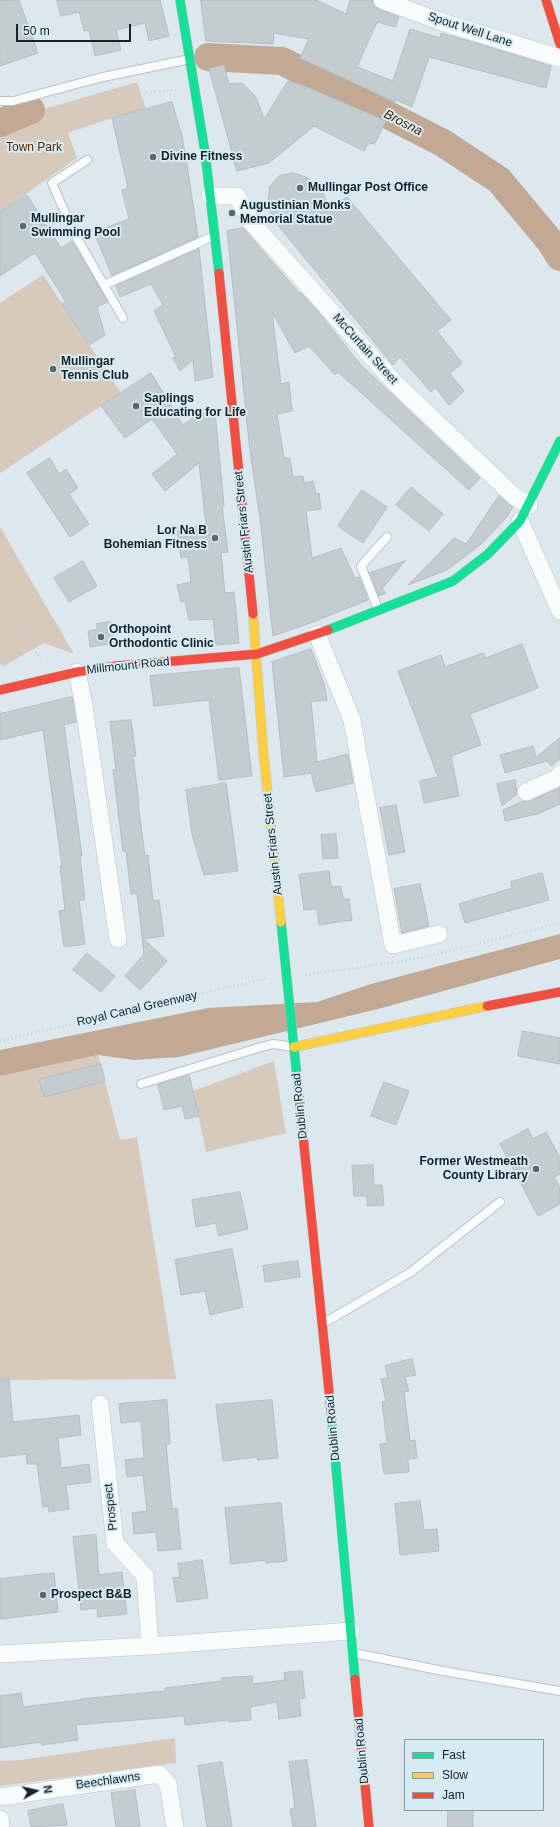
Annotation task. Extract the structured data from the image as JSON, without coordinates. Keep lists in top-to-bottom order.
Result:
{
  "streets": {
    "main road": ["Austin Friars Street", "Millmount Road", "Dublin Road"],
    "street": [
      "Spout Well Lane",
      "McCurtain Street",
      "Prospect",
      "Beechlawns"
    ],
    "path": ["Royal Canal Greenway"]
  },
  "crossings": [
    ["McCurtain Street", "Austin Friars Street"],
    ["Austin Friars Street", "Millmount Road"],
    ["Austin Friars Street", "Dublin Road"]
  ],
  "water": ["Brosna"],
  "parks": ["Town Park"],
  "places": [
    "Divine Fitness",
    "Mullingar Post Office",
    "Augustinian Monks Memorial Statue",
    "Mullingar Swimming Pool",
    "Mullingar Tennis Club",
    "Saplings Educating for Life",
    "Lor Na B Bohemian Fitness",
    "Orthopoint Orthodontic Clinic",
    "Former Westmeath County Library",
    "Prospect B&B"
  ],
  "legend": ["Fast", "Slow", "Jam"],
  "scale_bar": "50 m",
  "north": "right"
}
